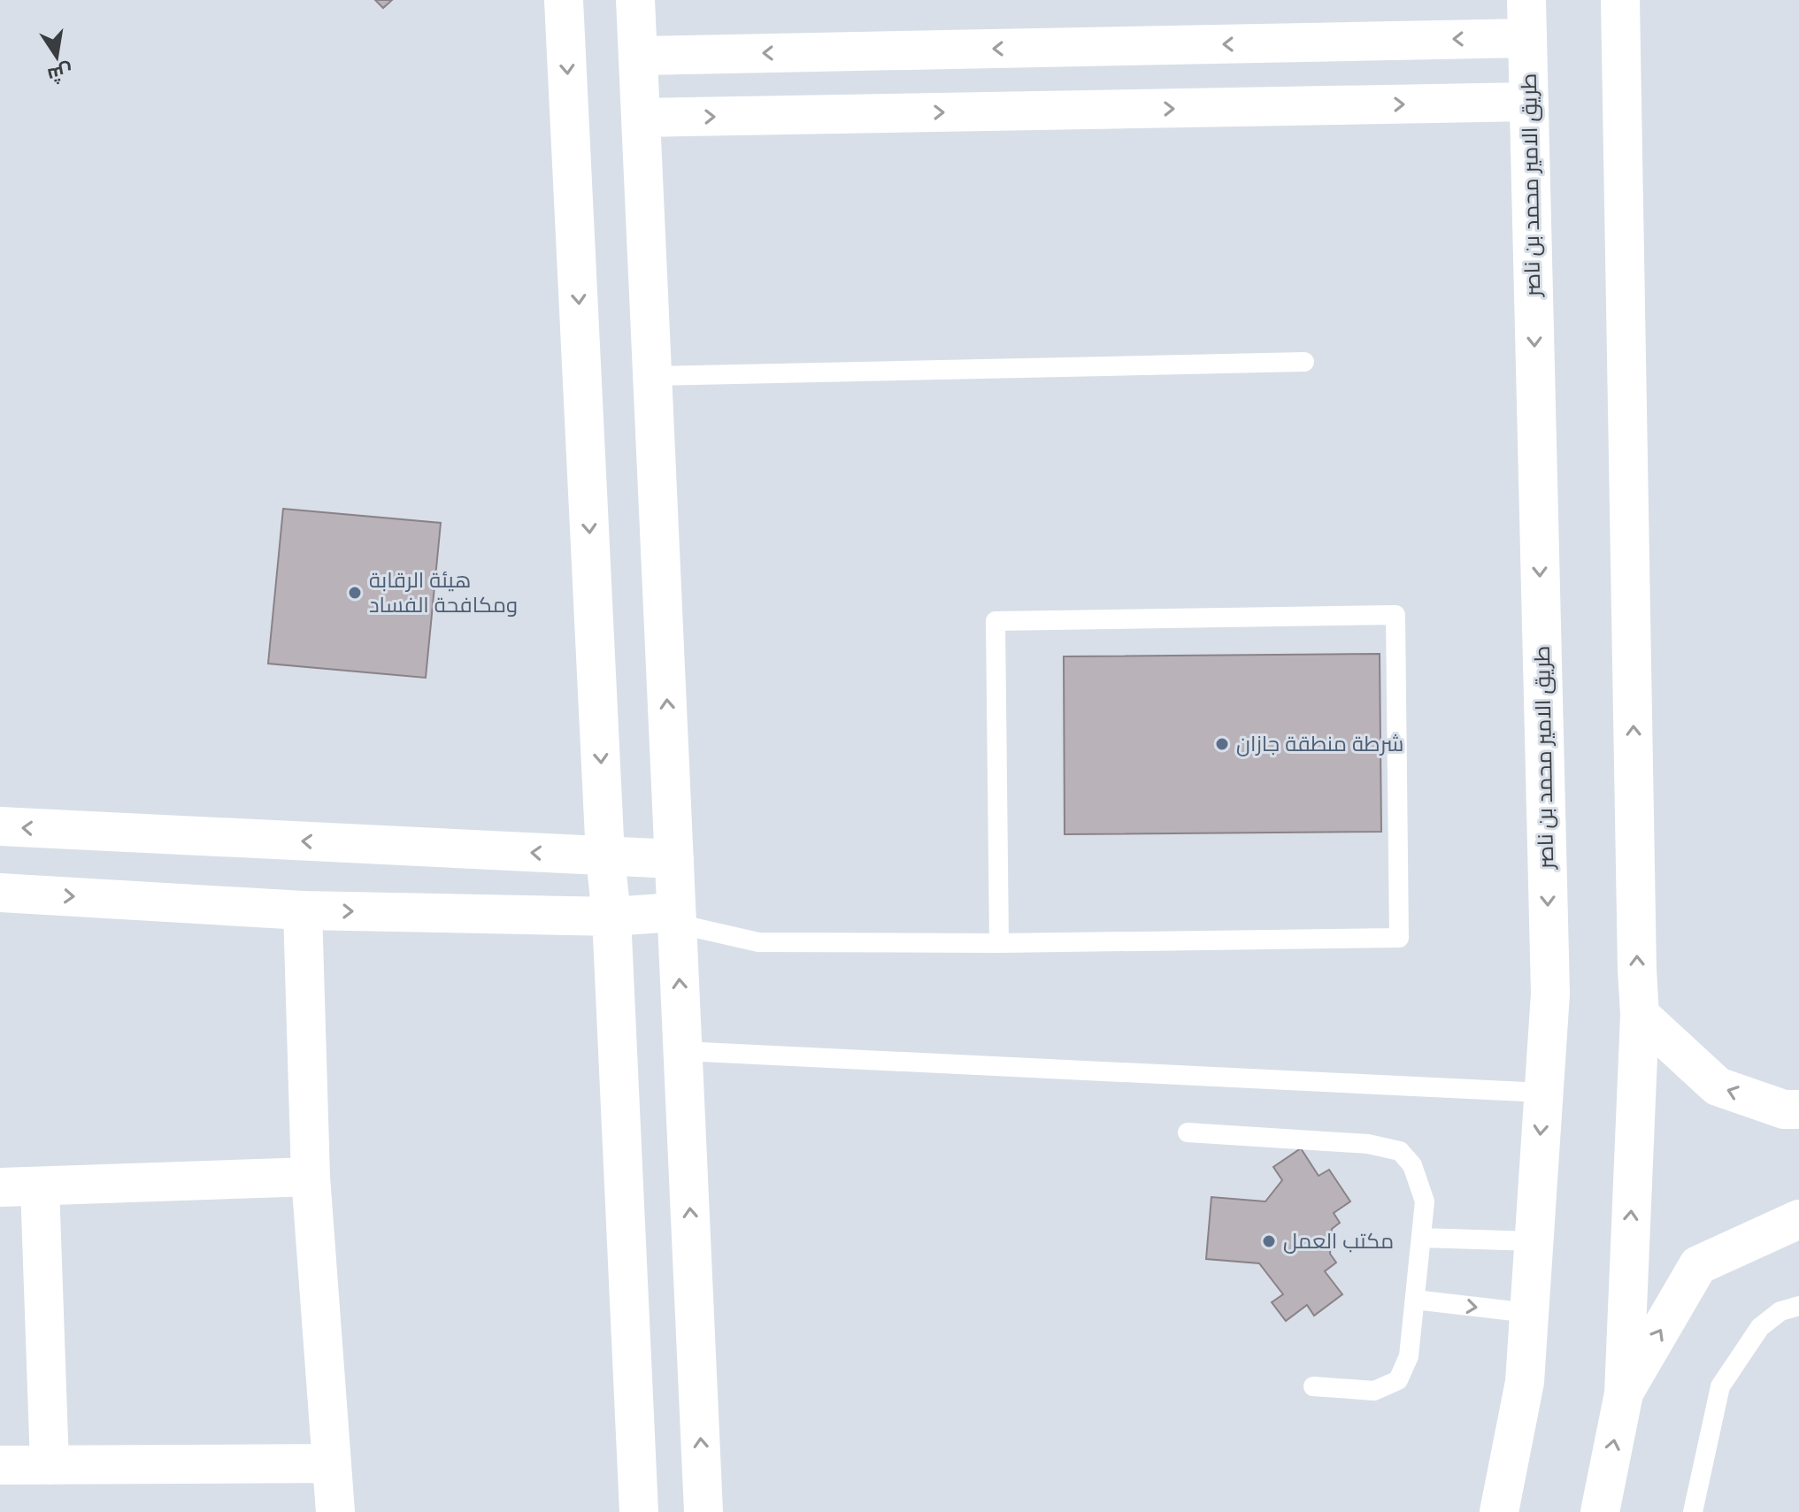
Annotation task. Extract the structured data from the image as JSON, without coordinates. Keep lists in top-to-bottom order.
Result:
{
  "streets": {
    "street": ["طريق الامير محمد بن ناصر"]
  },
  "places": ["هيئة الرقابة ومكافحة الفساد", "شرطة منطقة جازان", "مكتب العمل"],
  "north": "bottom"
}
